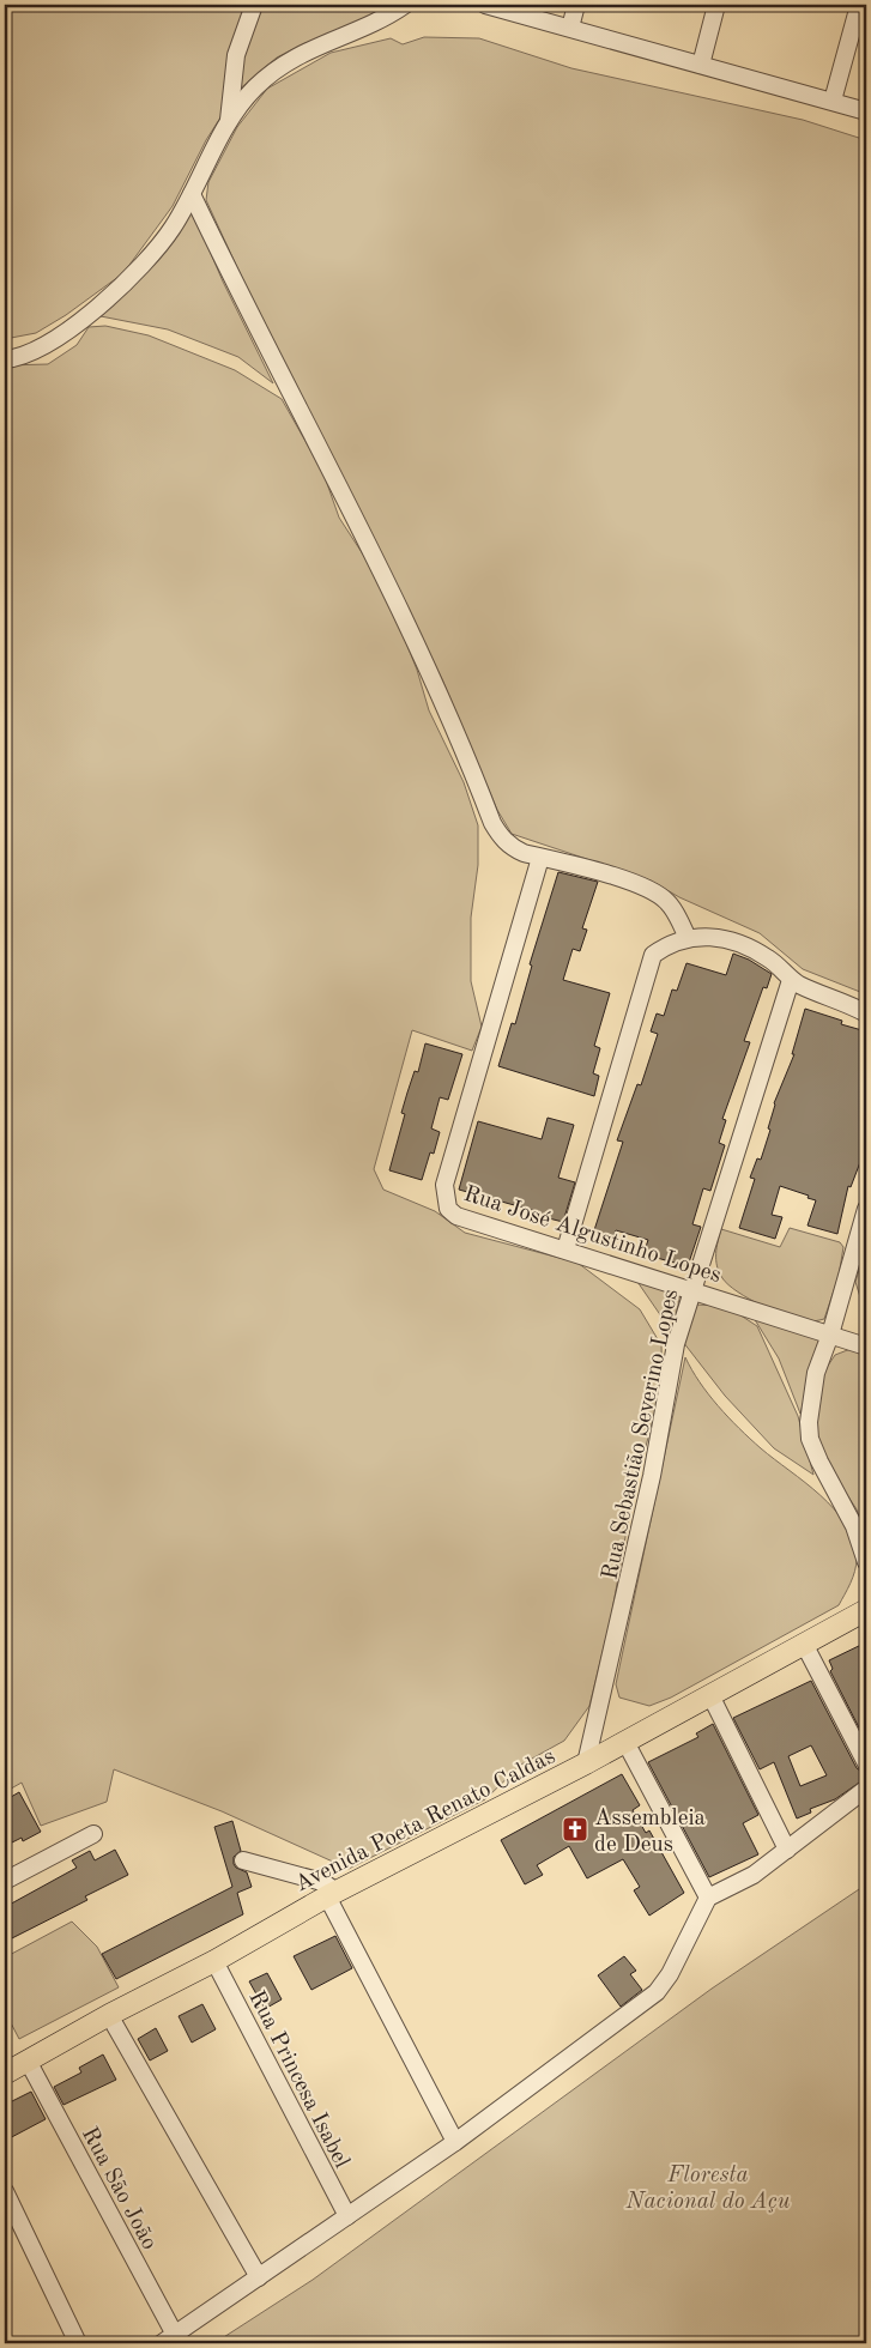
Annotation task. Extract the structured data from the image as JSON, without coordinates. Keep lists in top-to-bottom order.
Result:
{
  "streets": {
    "main road": ["Avenida Poeta Renato Caldas"],
    "street": [
      "Rua José Algustinho Lopes",
      "Rua Sebastião Severino Lopes",
      "Rua Princesa Isabel",
      "Rua São João"
    ]
  },
  "crossings": [
    ["Rua José Algustinho Lopes", "Rua Sebastião Severino Lopes"],
    ["Rua Sebastião Severino Lopes", "Avenida Poeta Renato Caldas"],
    ["Avenida Poeta Renato Caldas", "Rua Princesa Isabel"],
    ["Avenida Poeta Renato Caldas", "Rua São João"]
  ],
  "parks": ["Floresta Nacional do Açu"],
  "places": {
    "church": ["Assembleia de Deus"]
  }
}
